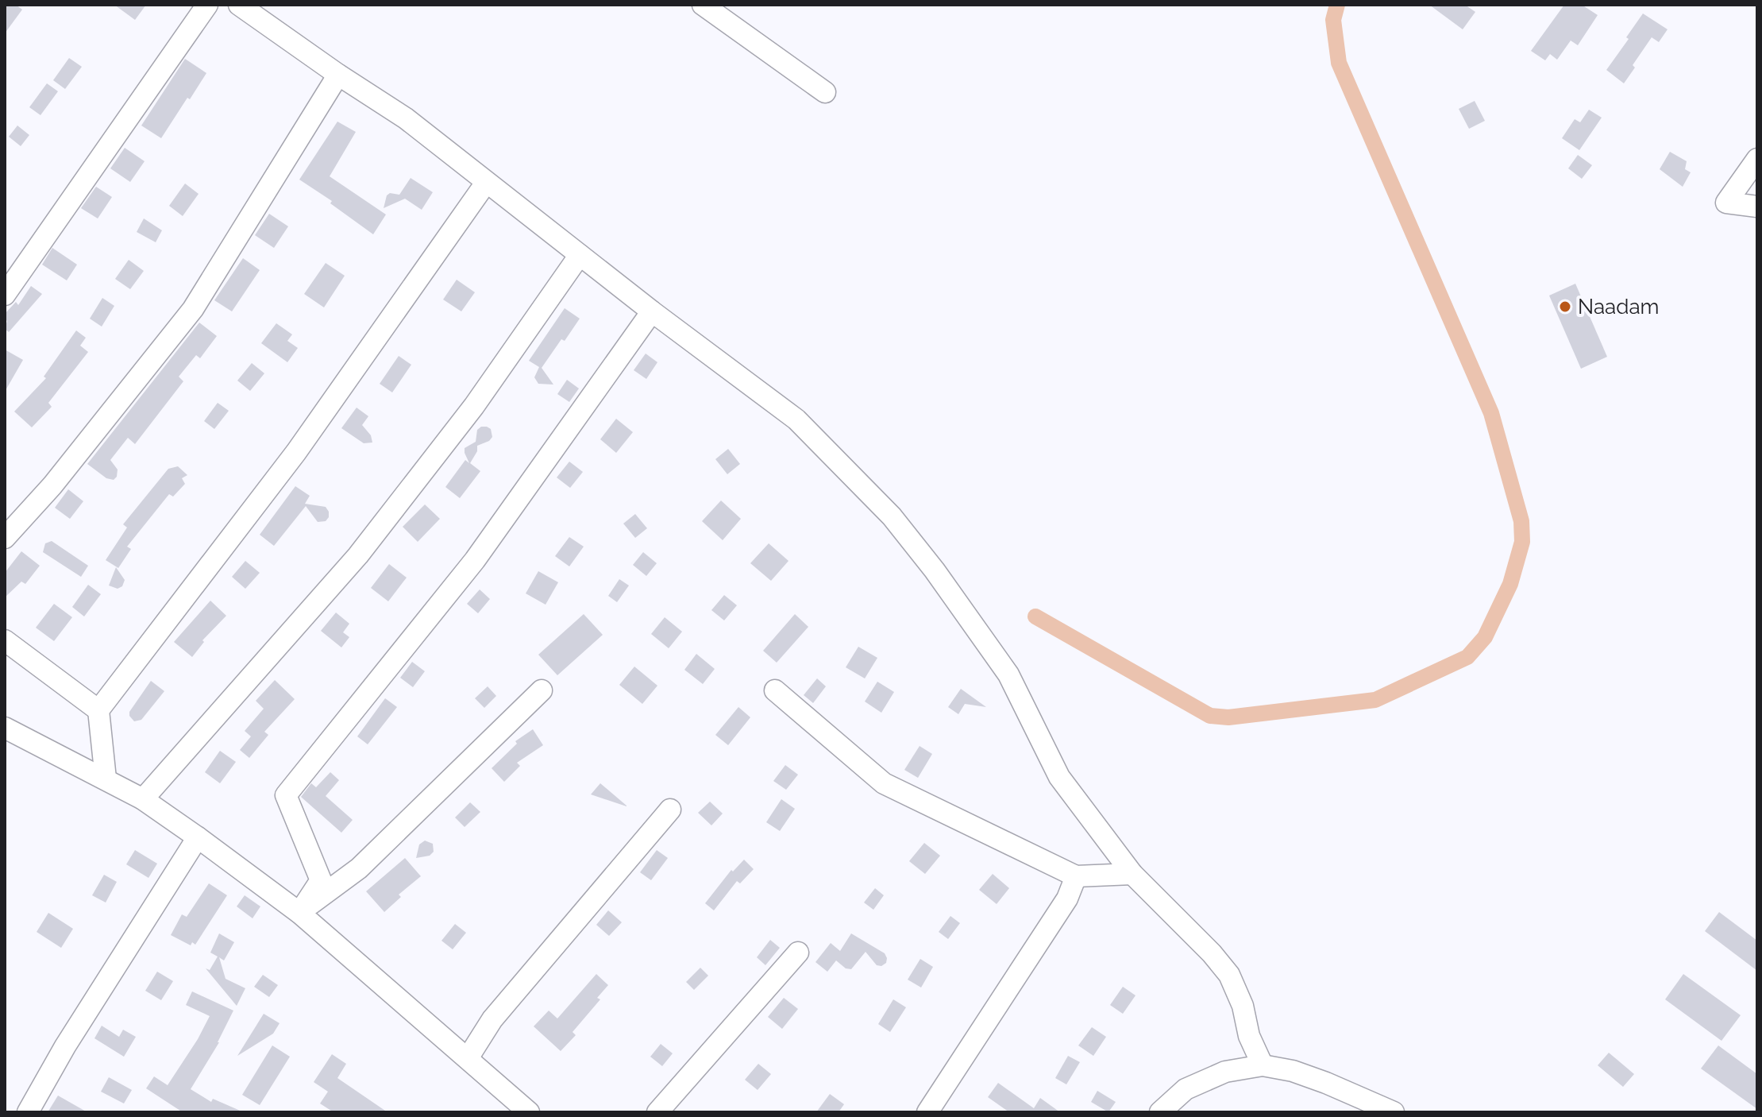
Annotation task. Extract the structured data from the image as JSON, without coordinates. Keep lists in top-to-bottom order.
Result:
{
  "places": ["Naadam"]
}
